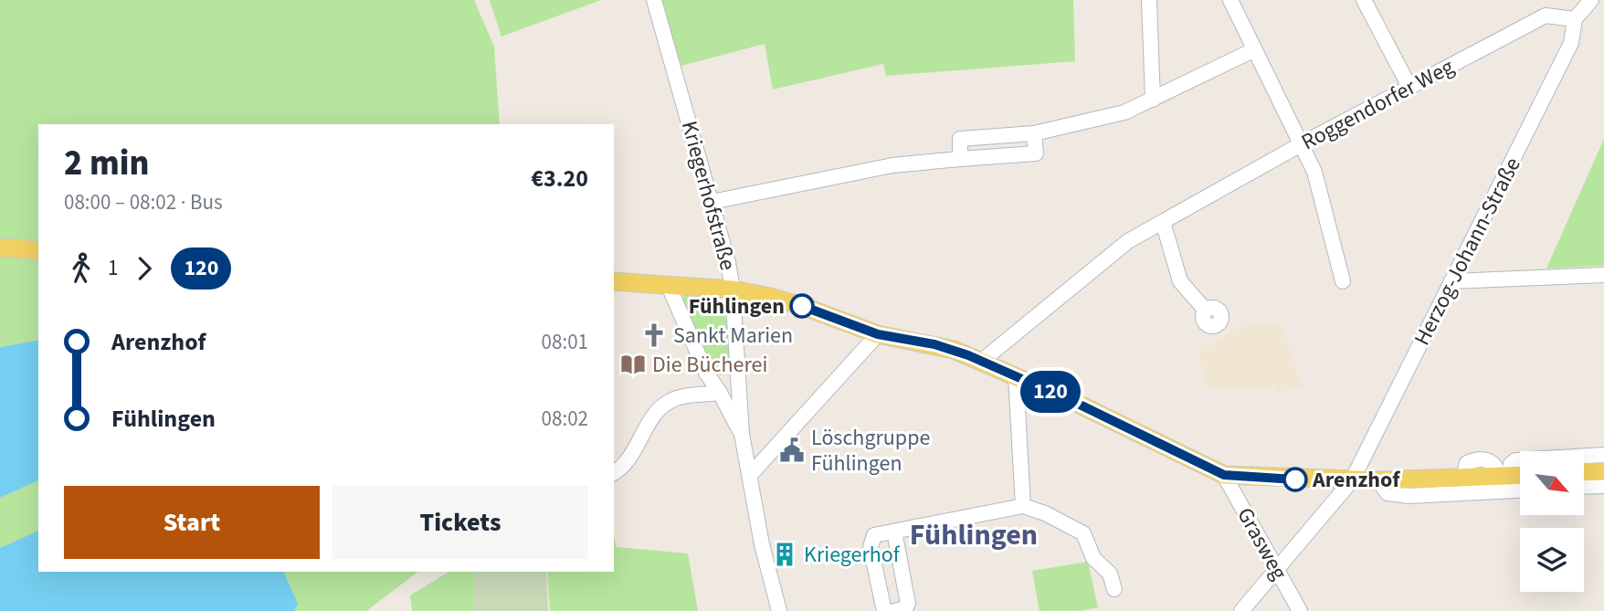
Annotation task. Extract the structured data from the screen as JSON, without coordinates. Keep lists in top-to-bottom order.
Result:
{
  "streets": {
    "street": [
      "Roggendorfer Weg",
      "Kriegerhofstraße",
      "Herzog-Johann-Straße",
      "Grasweg"
    ]
  },
  "crossings": [
    ["Roggendorfer Weg", "Herzog-Johann-Straße"],
    ["Herzog-Johann-Straße", "Grasweg"]
  ],
  "districts": ["Fühlingen"],
  "places": {
    "other": ["Fühlingen", "Arenzhof"],
    "church": ["Sankt Marien"],
    "library": ["Die Bücherei"],
    "public building": ["Löschgruppe Fühlingen"],
    "building": ["Kriegerhof"]
  },
  "lines": ["bus line 120"],
  "north": "bottom right",
  "page": {
    "on_map": "120",
    "heading": ["2 min", "08:00 – 08:02 · Bus", "€3.20"],
    "legs": ["1", "120"],
    "list": [
      {
        "name": "Arenzhof",
        "value": "08:01"
      },
      {
        "name": "Fühlingen",
        "value": "08:02"
      }
    ],
    "buttons": ["Start", "Tickets"]
  }
}
